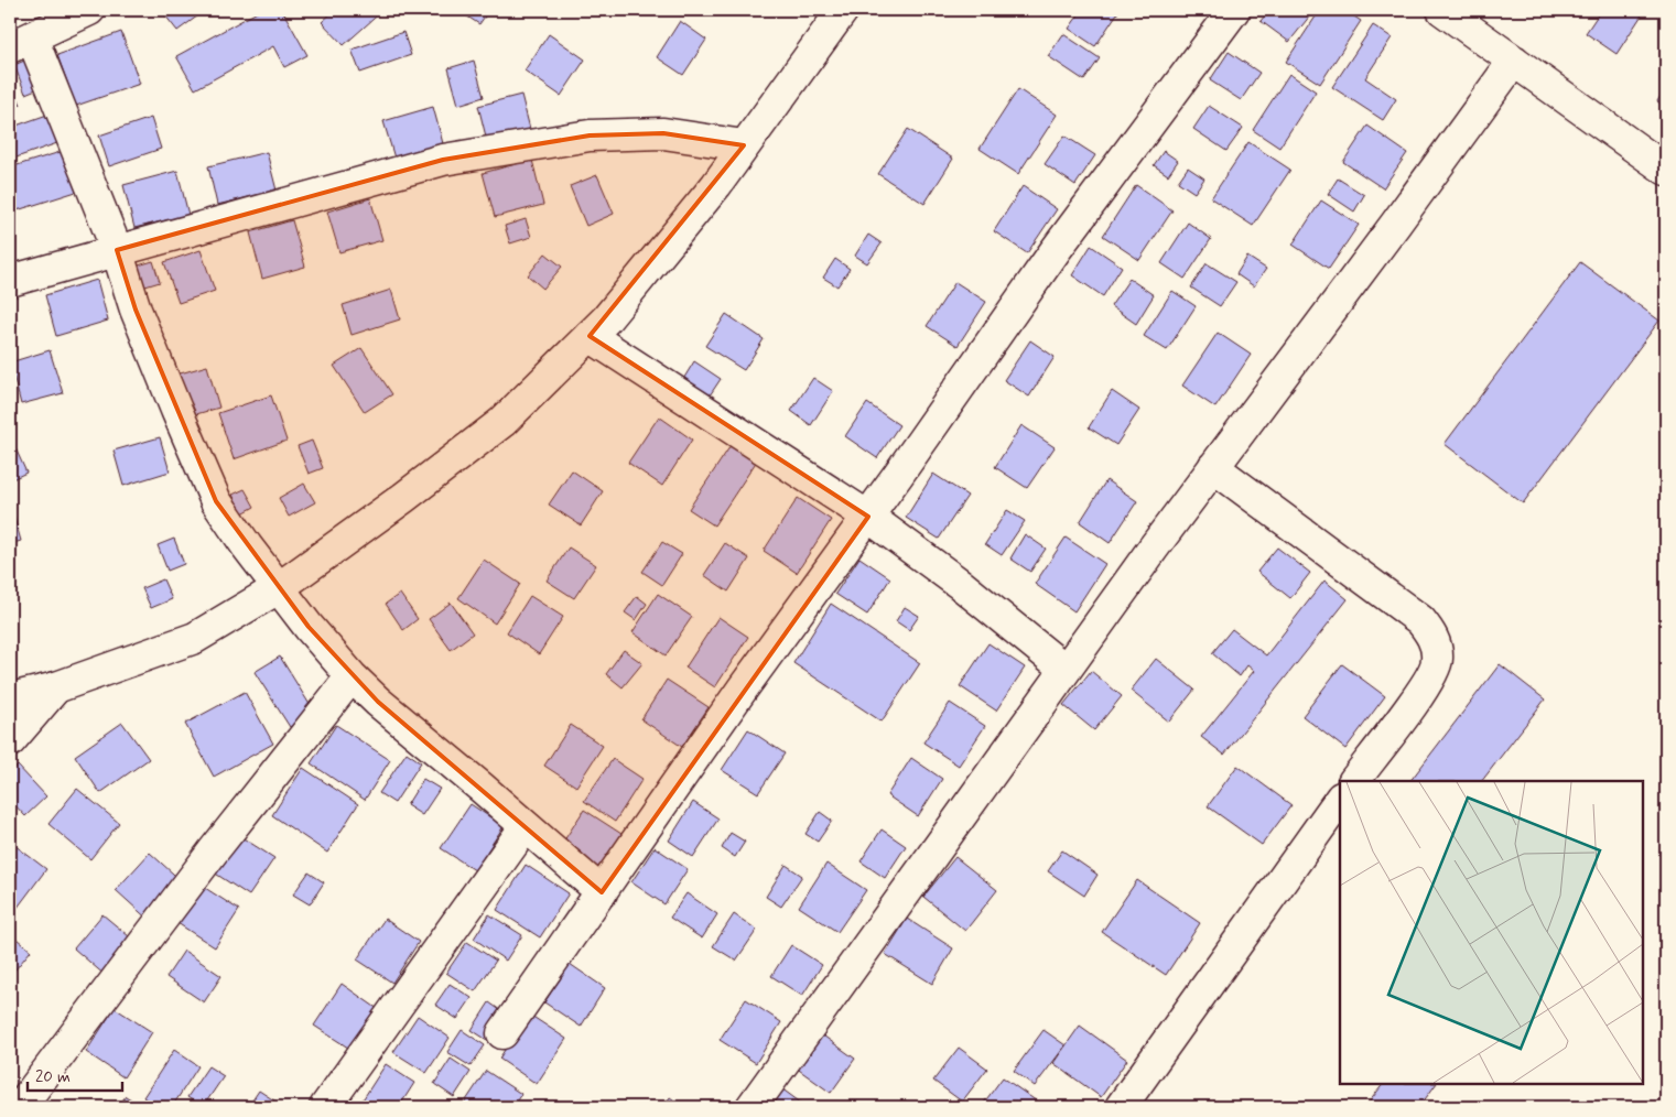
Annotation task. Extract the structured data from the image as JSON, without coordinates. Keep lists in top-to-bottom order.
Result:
{
  "scale_bar": "20 m"
}
